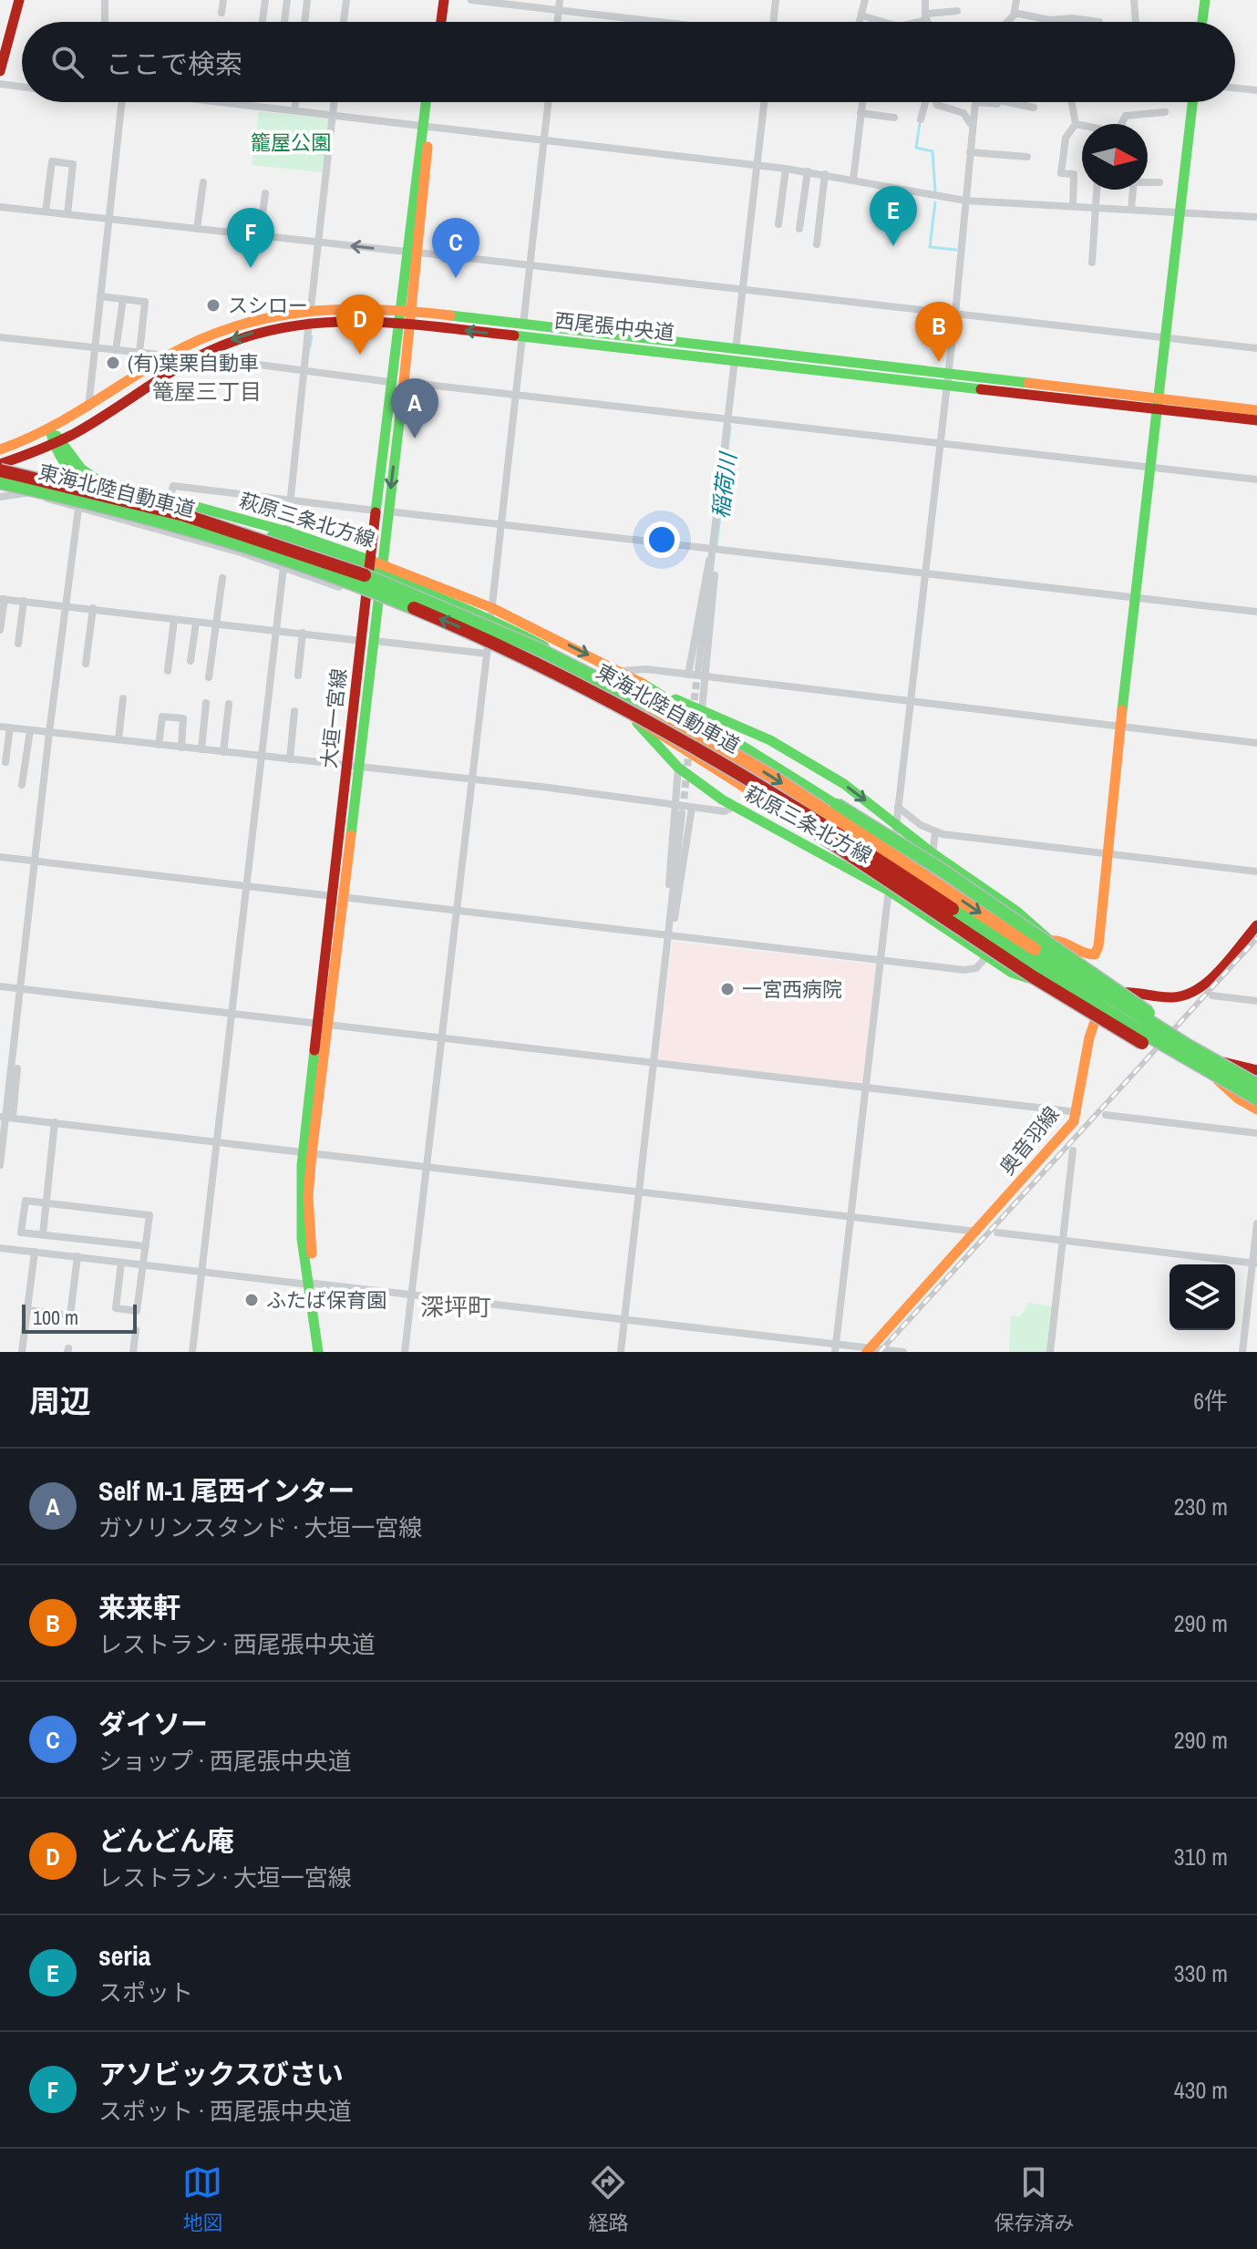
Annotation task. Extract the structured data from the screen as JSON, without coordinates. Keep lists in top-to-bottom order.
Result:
{
  "streets": {
    "main road": [
      "西尾張中央道",
      "東海北陸自動車道",
      "萩原三条北方線",
      "大垣一宮線",
      "奥音羽線"
    ]
  },
  "crossings": [
    ["西尾張中央道", "萩原三条北方線"],
    ["西尾張中央道", "大垣一宮線"],
    ["萩原三条北方線", "大垣一宮線"],
    ["萩原三条北方線", "奥音羽線"]
  ],
  "districts": ["篭屋三丁目", "深坪町"],
  "water": ["稲荷川"],
  "parks": ["籠屋公園"],
  "places": [
    "スシロー",
    "(有)葉栗自動車",
    "一宮西病院",
    "ふたば保育園"
  ],
  "scale_bar": "100 m",
  "north": "right",
  "page": {
    "search": "ここで検索",
    "pins": [
      "E",
      "F",
      "C",
      "D",
      "B",
      "A"
    ],
    "scale": "100 m",
    "heading": ["周辺", "6件"],
    "list": [
      {
        "mark": "A",
        "name": "Self M-1 尾西インター",
        "note": "ガソリンスタンド · 大垣一宮線",
        "value": "230 m"
      },
      {
        "mark": "B",
        "name": "来来軒",
        "note": "レストラン · 西尾張中央道",
        "value": "290 m"
      },
      {
        "mark": "C",
        "name": "ダイソー",
        "note": "ショップ · 西尾張中央道",
        "value": "290 m"
      },
      {
        "mark": "D",
        "name": "どんどん庵",
        "note": "レストラン · 大垣一宮線",
        "value": "310 m"
      },
      {
        "mark": "E",
        "name": "seria",
        "note": "スポット",
        "value": "330 m"
      },
      {
        "mark": "F",
        "name": "アソビックスびさい",
        "note": "スポット · 西尾張中央道",
        "value": "430 m"
      }
    ],
    "nav": ["地図", "経路", "保存済み"]
  }
}
